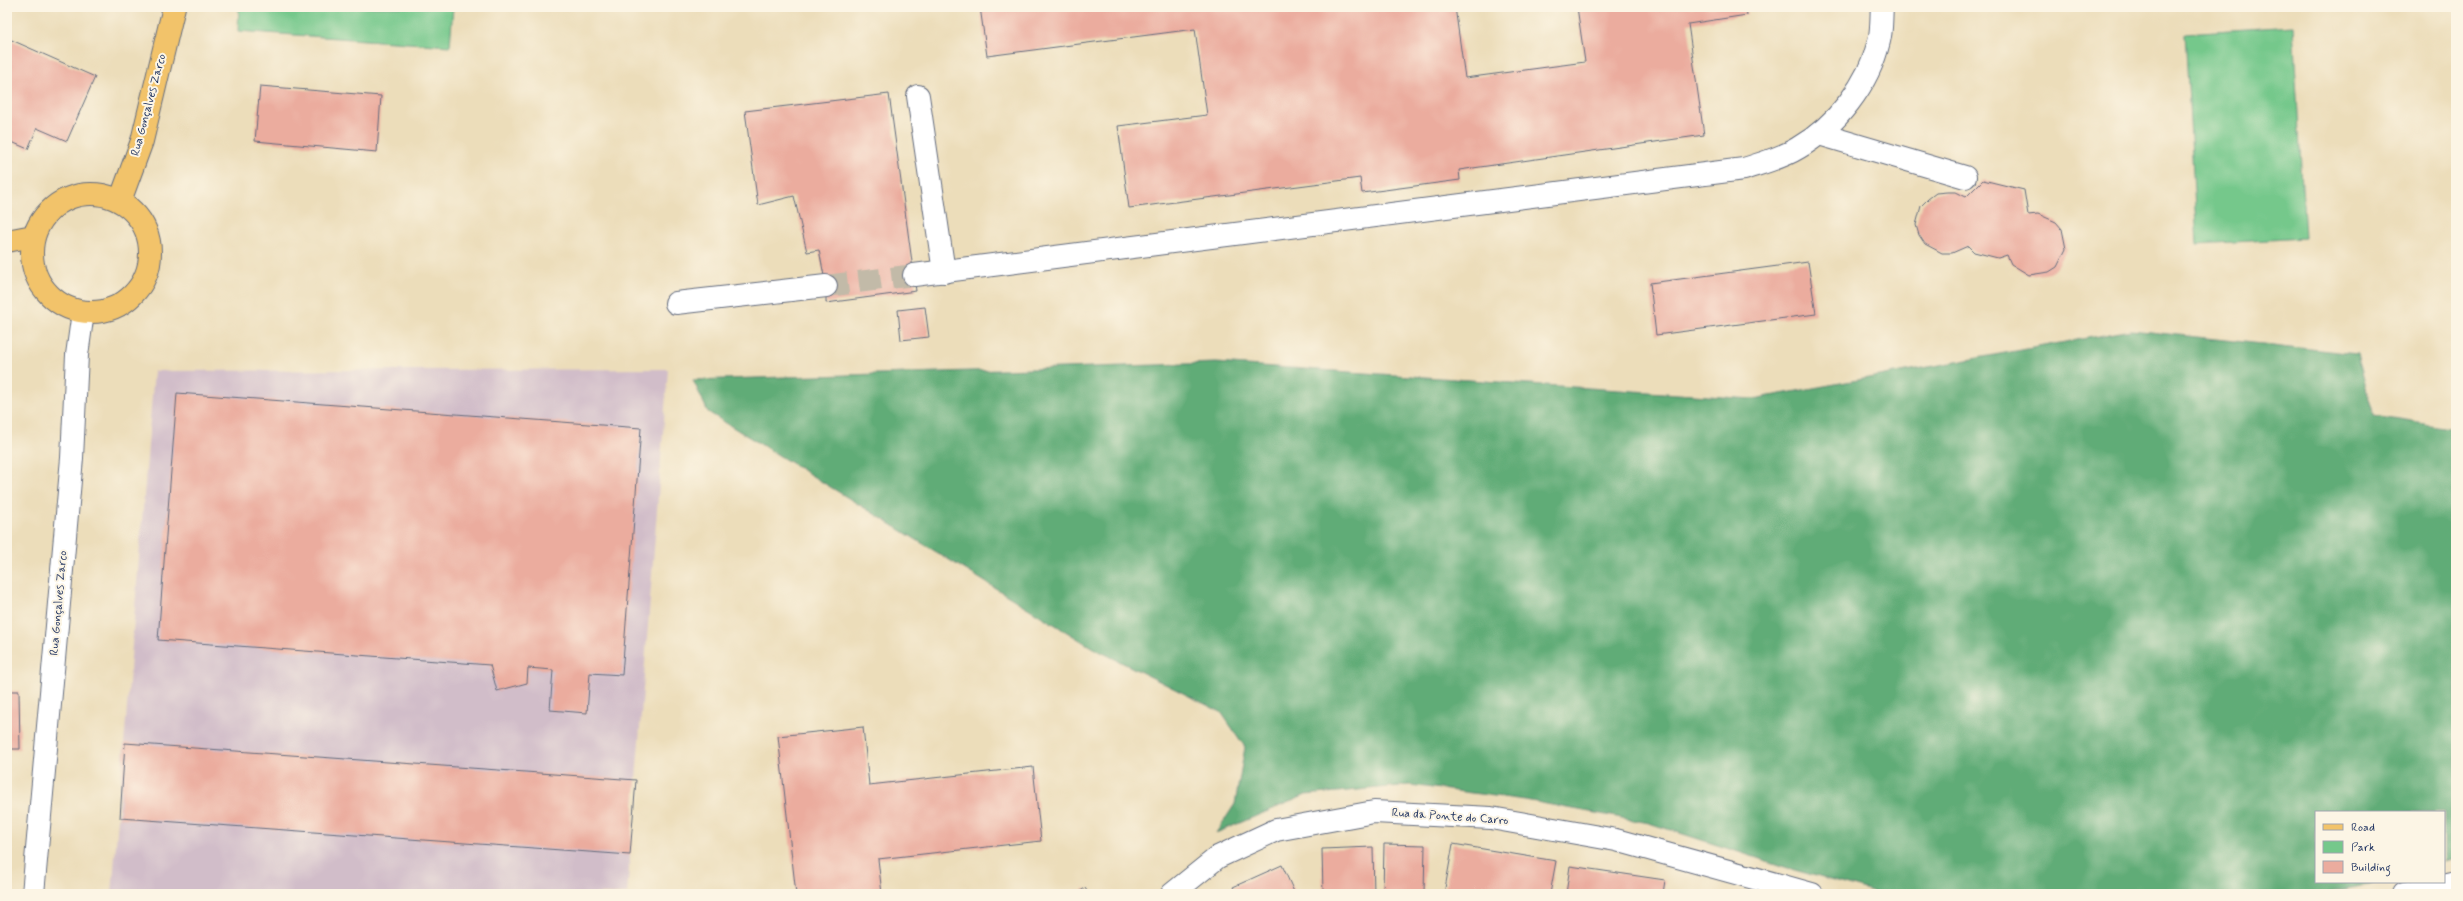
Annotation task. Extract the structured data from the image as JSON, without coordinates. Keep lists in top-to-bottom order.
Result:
{
  "streets": {
    "main road": ["Rua Gonçalves Zarco"],
    "street": ["Rua da Ponte do Carro"]
  },
  "legend": ["Road", "Park", "Building"]
}
